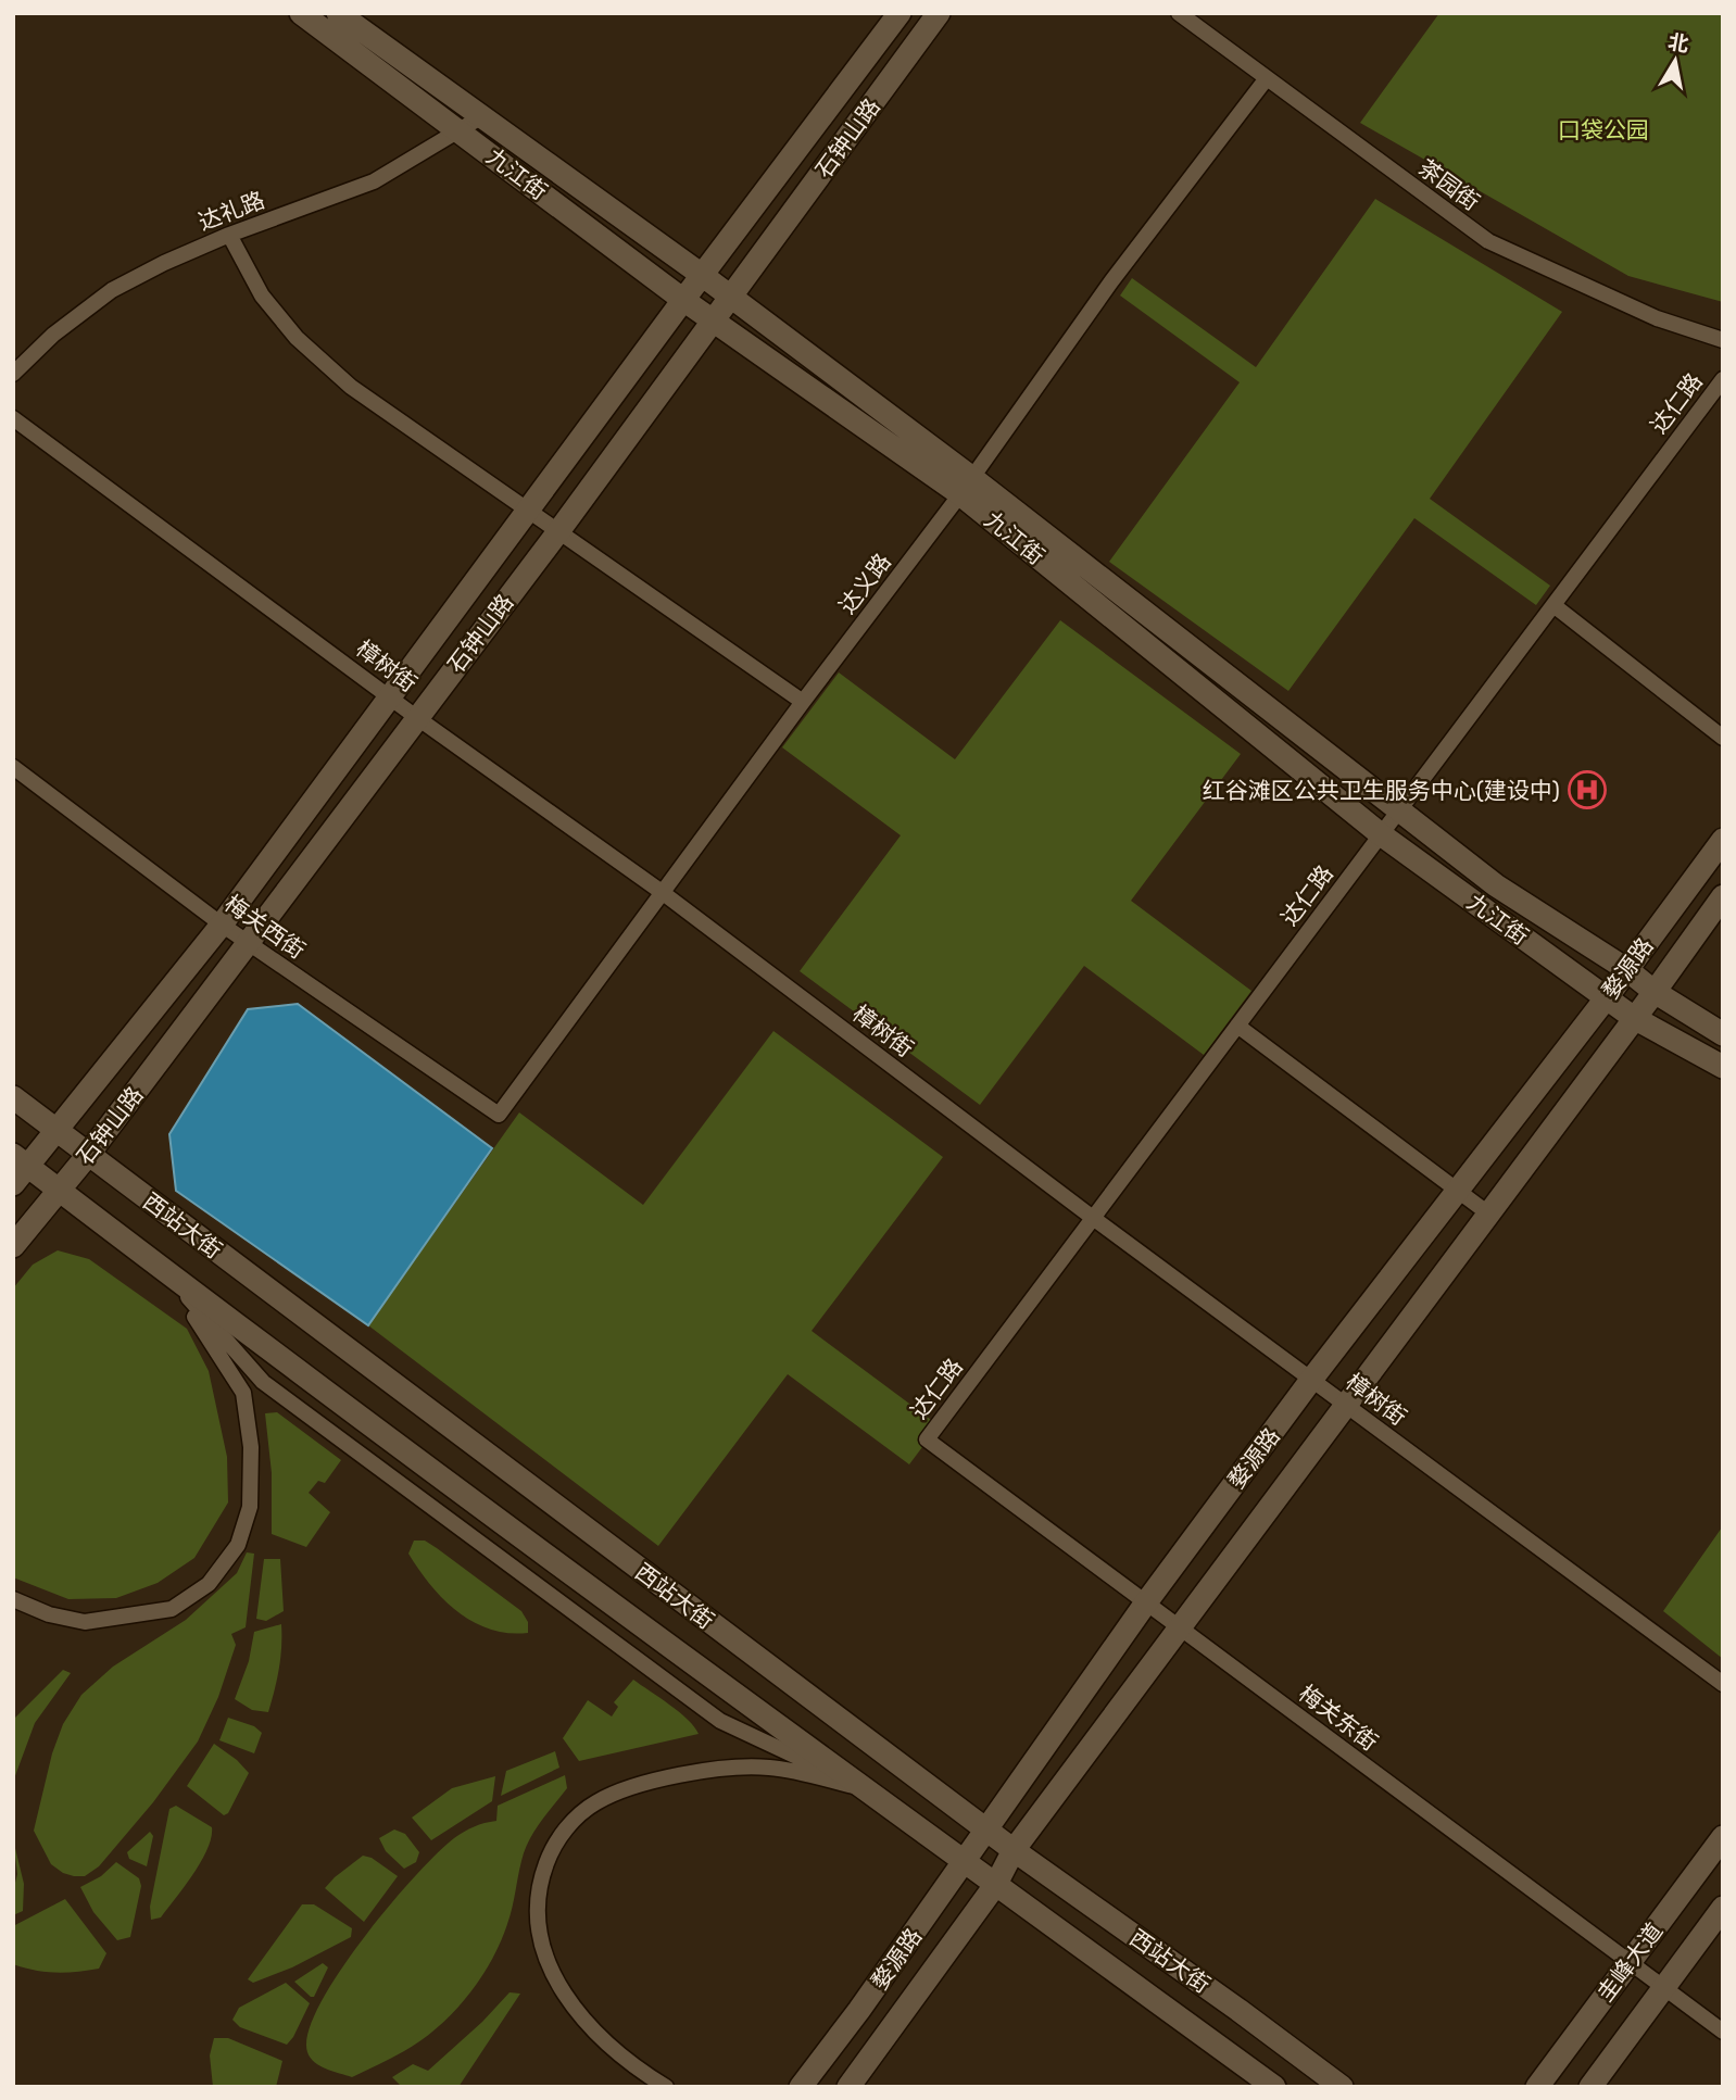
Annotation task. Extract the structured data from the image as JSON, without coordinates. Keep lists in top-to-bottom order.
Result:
{
  "streets": {
    "street": [
      "石钟山路",
      "九江街",
      "茶园街",
      "达礼路",
      "达仁路",
      "达义路",
      "樟树街",
      "梅关西街",
      "婺源路",
      "西站大街",
      "梅关东街",
      "圭峰大道"
    ]
  },
  "crossings": [
    ["石钟山路", "九江街"],
    ["石钟山路", "樟树街"],
    ["石钟山路", "梅关西街"],
    ["石钟山路", "西站大街"],
    ["九江街", "达礼路"],
    ["九江街", "达仁路"],
    ["九江街", "达义路"],
    ["九江街", "婺源路"],
    ["茶园街", "达义路"],
    ["达仁路", "樟树街"],
    ["达仁路", "梅关东街"],
    ["达义路", "樟树街"],
    ["达义路", "梅关西街"],
    ["樟树街", "婺源路"],
    ["婺源路", "西站大街"],
    ["婺源路", "梅关东街"],
    ["梅关东街", "圭峰大道"]
  ],
  "parks": ["口袋公园"],
  "places": {
    "hospital": ["红谷滩区公共卫生服务中心(建设中)"]
  },
  "north": "top"
}
